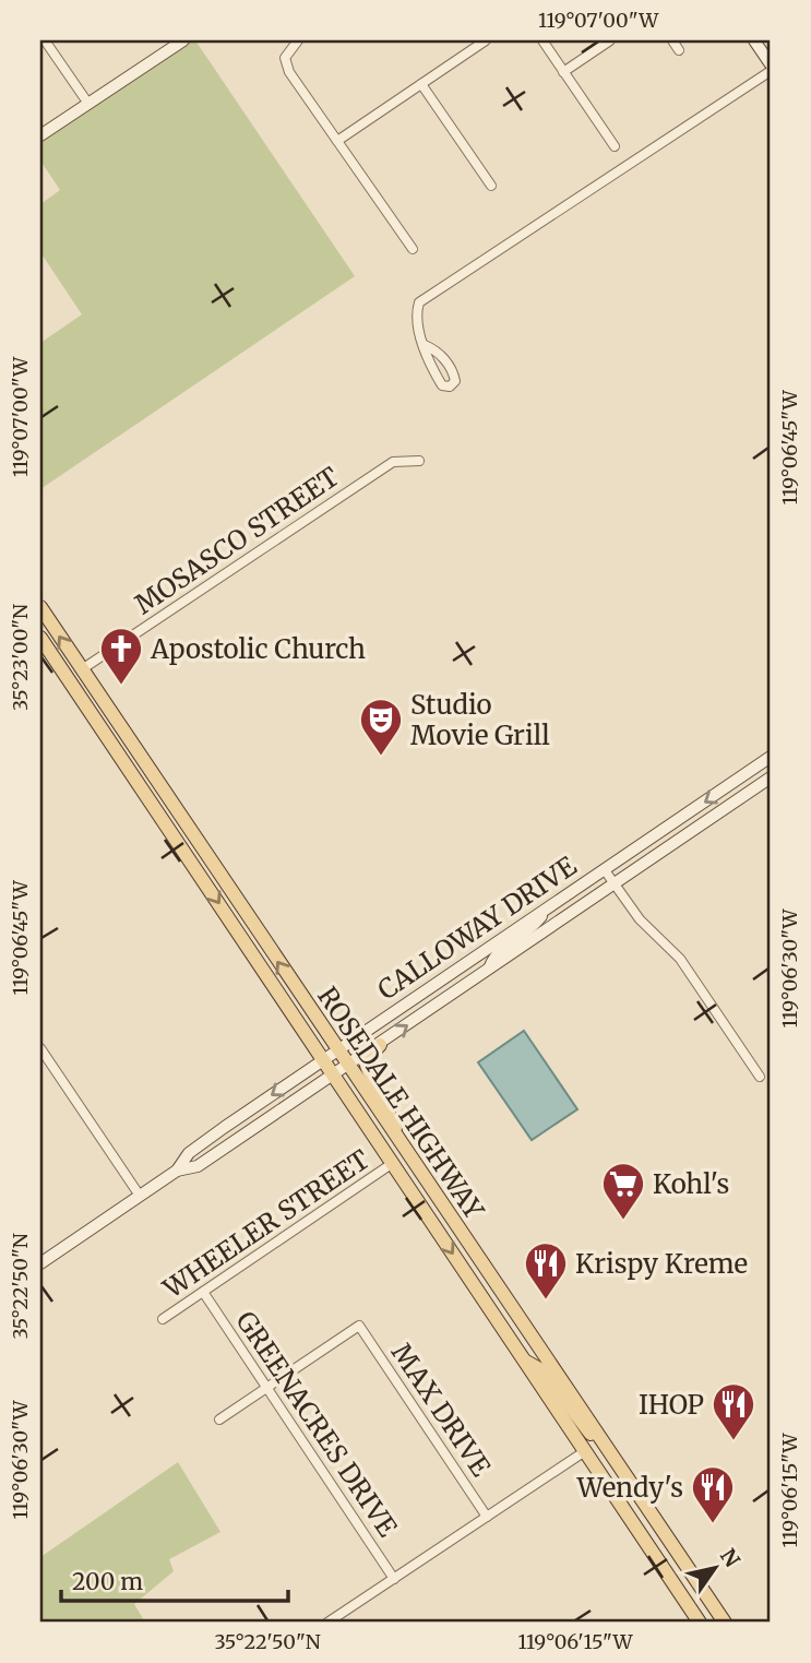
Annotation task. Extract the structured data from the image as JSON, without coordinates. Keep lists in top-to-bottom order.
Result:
{
  "streets": {
    "main road": ["CALLOWAY DRIVE", "ROSEDALE HIGHWAY"],
    "street": [
      "MOSASCO STREET",
      "WHEELER STREET",
      "MAX DRIVE",
      "GREENACRES DRIVE"
    ]
  },
  "crossings": [
    ["MOSASCO STREET", "ROSEDALE HIGHWAY"],
    ["CALLOWAY DRIVE", "ROSEDALE HIGHWAY"],
    ["ROSEDALE HIGHWAY", "WHEELER STREET"],
    ["WHEELER STREET", "GREENACRES DRIVE"],
    ["MAX DRIVE", "GREENACRES DRIVE"]
  ],
  "places": {
    "church": ["Apostolic Church"],
    "theatre": ["Studio Movie Grill"],
    "supermarket": ["Kohl's"],
    "restaurant": ["Krispy Kreme", "IHOP", "Wendy's"]
  },
  "scale_bar": "200 m",
  "north": "top right",
  "coordinates": [
    "119°07'00\"W",
    "119°06'45\"W",
    "35°23'00\"N",
    "119°06'30\"W",
    "35°22'50\"N",
    "119°06'15\"W"
  ]
}
